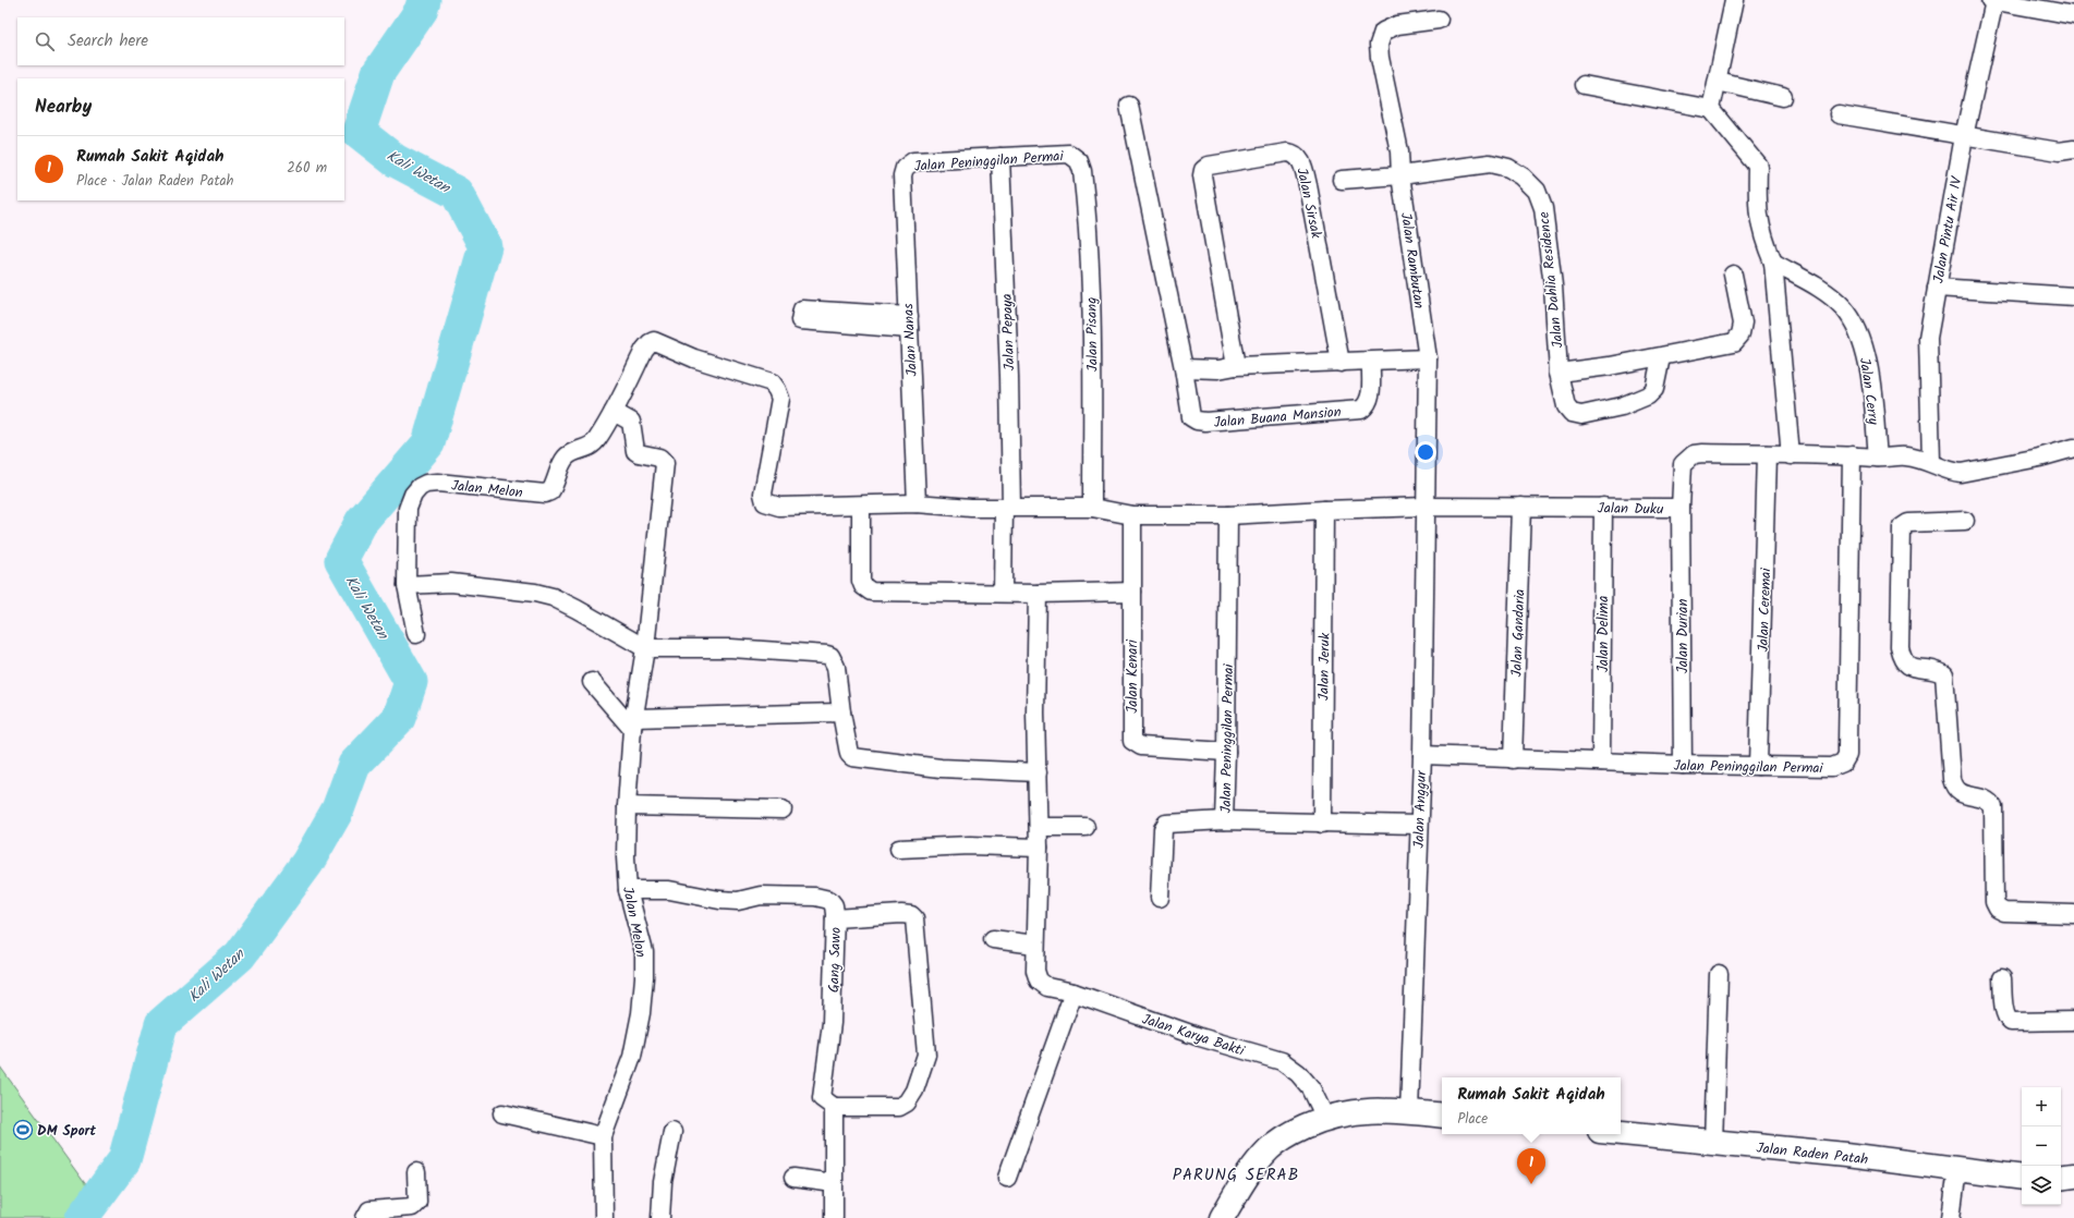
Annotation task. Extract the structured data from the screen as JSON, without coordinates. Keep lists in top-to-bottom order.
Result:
{
  "streets": {
    "main road": ["Jalan Raden Patah"],
    "street": [
      "Jalan Peninggilan Permai",
      "Jalan Sirsak",
      "Jalan Pintu Air IV",
      "Jalan Rambutan",
      "Jalan Dahlia Residence",
      "Jalan Pepaya",
      "Jalan Pisang",
      "Jalan Nanas",
      "Jalan Cerry",
      "Jalan Buana Mansion",
      "Jalan Melon",
      "Jalan Duku",
      "Jalan Ceremai",
      "Jalan Gandaria",
      "Jalan Delima",
      "Jalan Durian",
      "Jalan Jeruk",
      "Jalan Kenari",
      "Jalan Anggur",
      "Gang Sawo",
      "Jalan Karya Bakti"
    ]
  },
  "crossings": [
    ["Jalan Peninggilan Permai", "Jalan Pepaya"],
    ["Jalan Peninggilan Permai", "Jalan Pisang"],
    ["Jalan Peninggilan Permai", "Jalan Nanas"],
    ["Jalan Peninggilan Permai", "Jalan Duku"],
    ["Jalan Peninggilan Permai", "Jalan Ceremai"],
    ["Jalan Peninggilan Permai", "Jalan Gandaria"],
    ["Jalan Peninggilan Permai", "Jalan Delima"],
    ["Jalan Peninggilan Permai", "Jalan Durian"],
    ["Jalan Peninggilan Permai", "Jalan Jeruk"],
    ["Jalan Peninggilan Permai", "Jalan Kenari"],
    ["Jalan Peninggilan Permai", "Jalan Anggur"],
    ["Jalan Pintu Air IV", "Jalan Duku"],
    ["Jalan Rambutan", "Jalan Dahlia Residence"],
    ["Jalan Rambutan", "Jalan Duku"],
    ["Jalan Rambutan", "Jalan Anggur"],
    ["Jalan Cerry", "Jalan Duku"],
    ["Jalan Melon", "Gang Sawo"],
    ["Jalan Duku", "Jalan Ceremai"],
    ["Jalan Duku", "Jalan Gandaria"],
    ["Jalan Duku", "Jalan Delima"],
    ["Jalan Duku", "Jalan Durian"],
    ["Jalan Duku", "Jalan Anggur"]
  ],
  "districts": ["PARUNG SERAB"],
  "water": ["Kali Wetan"],
  "places": {
    "sports": ["DM Sport"]
  },
  "page": {
    "search": "Search here",
    "heading": "Nearby",
    "list": [
      {
        "mark": "1",
        "name": "Rumah Sakit Aqidah",
        "note": "Place · Jalan Raden Patah",
        "value": "260 m"
      }
    ],
    "popup": ["Rumah Sakit Aqidah", "Place"],
    "map_buttons": ["+", "−"],
    "pins": "1"
  }
}
